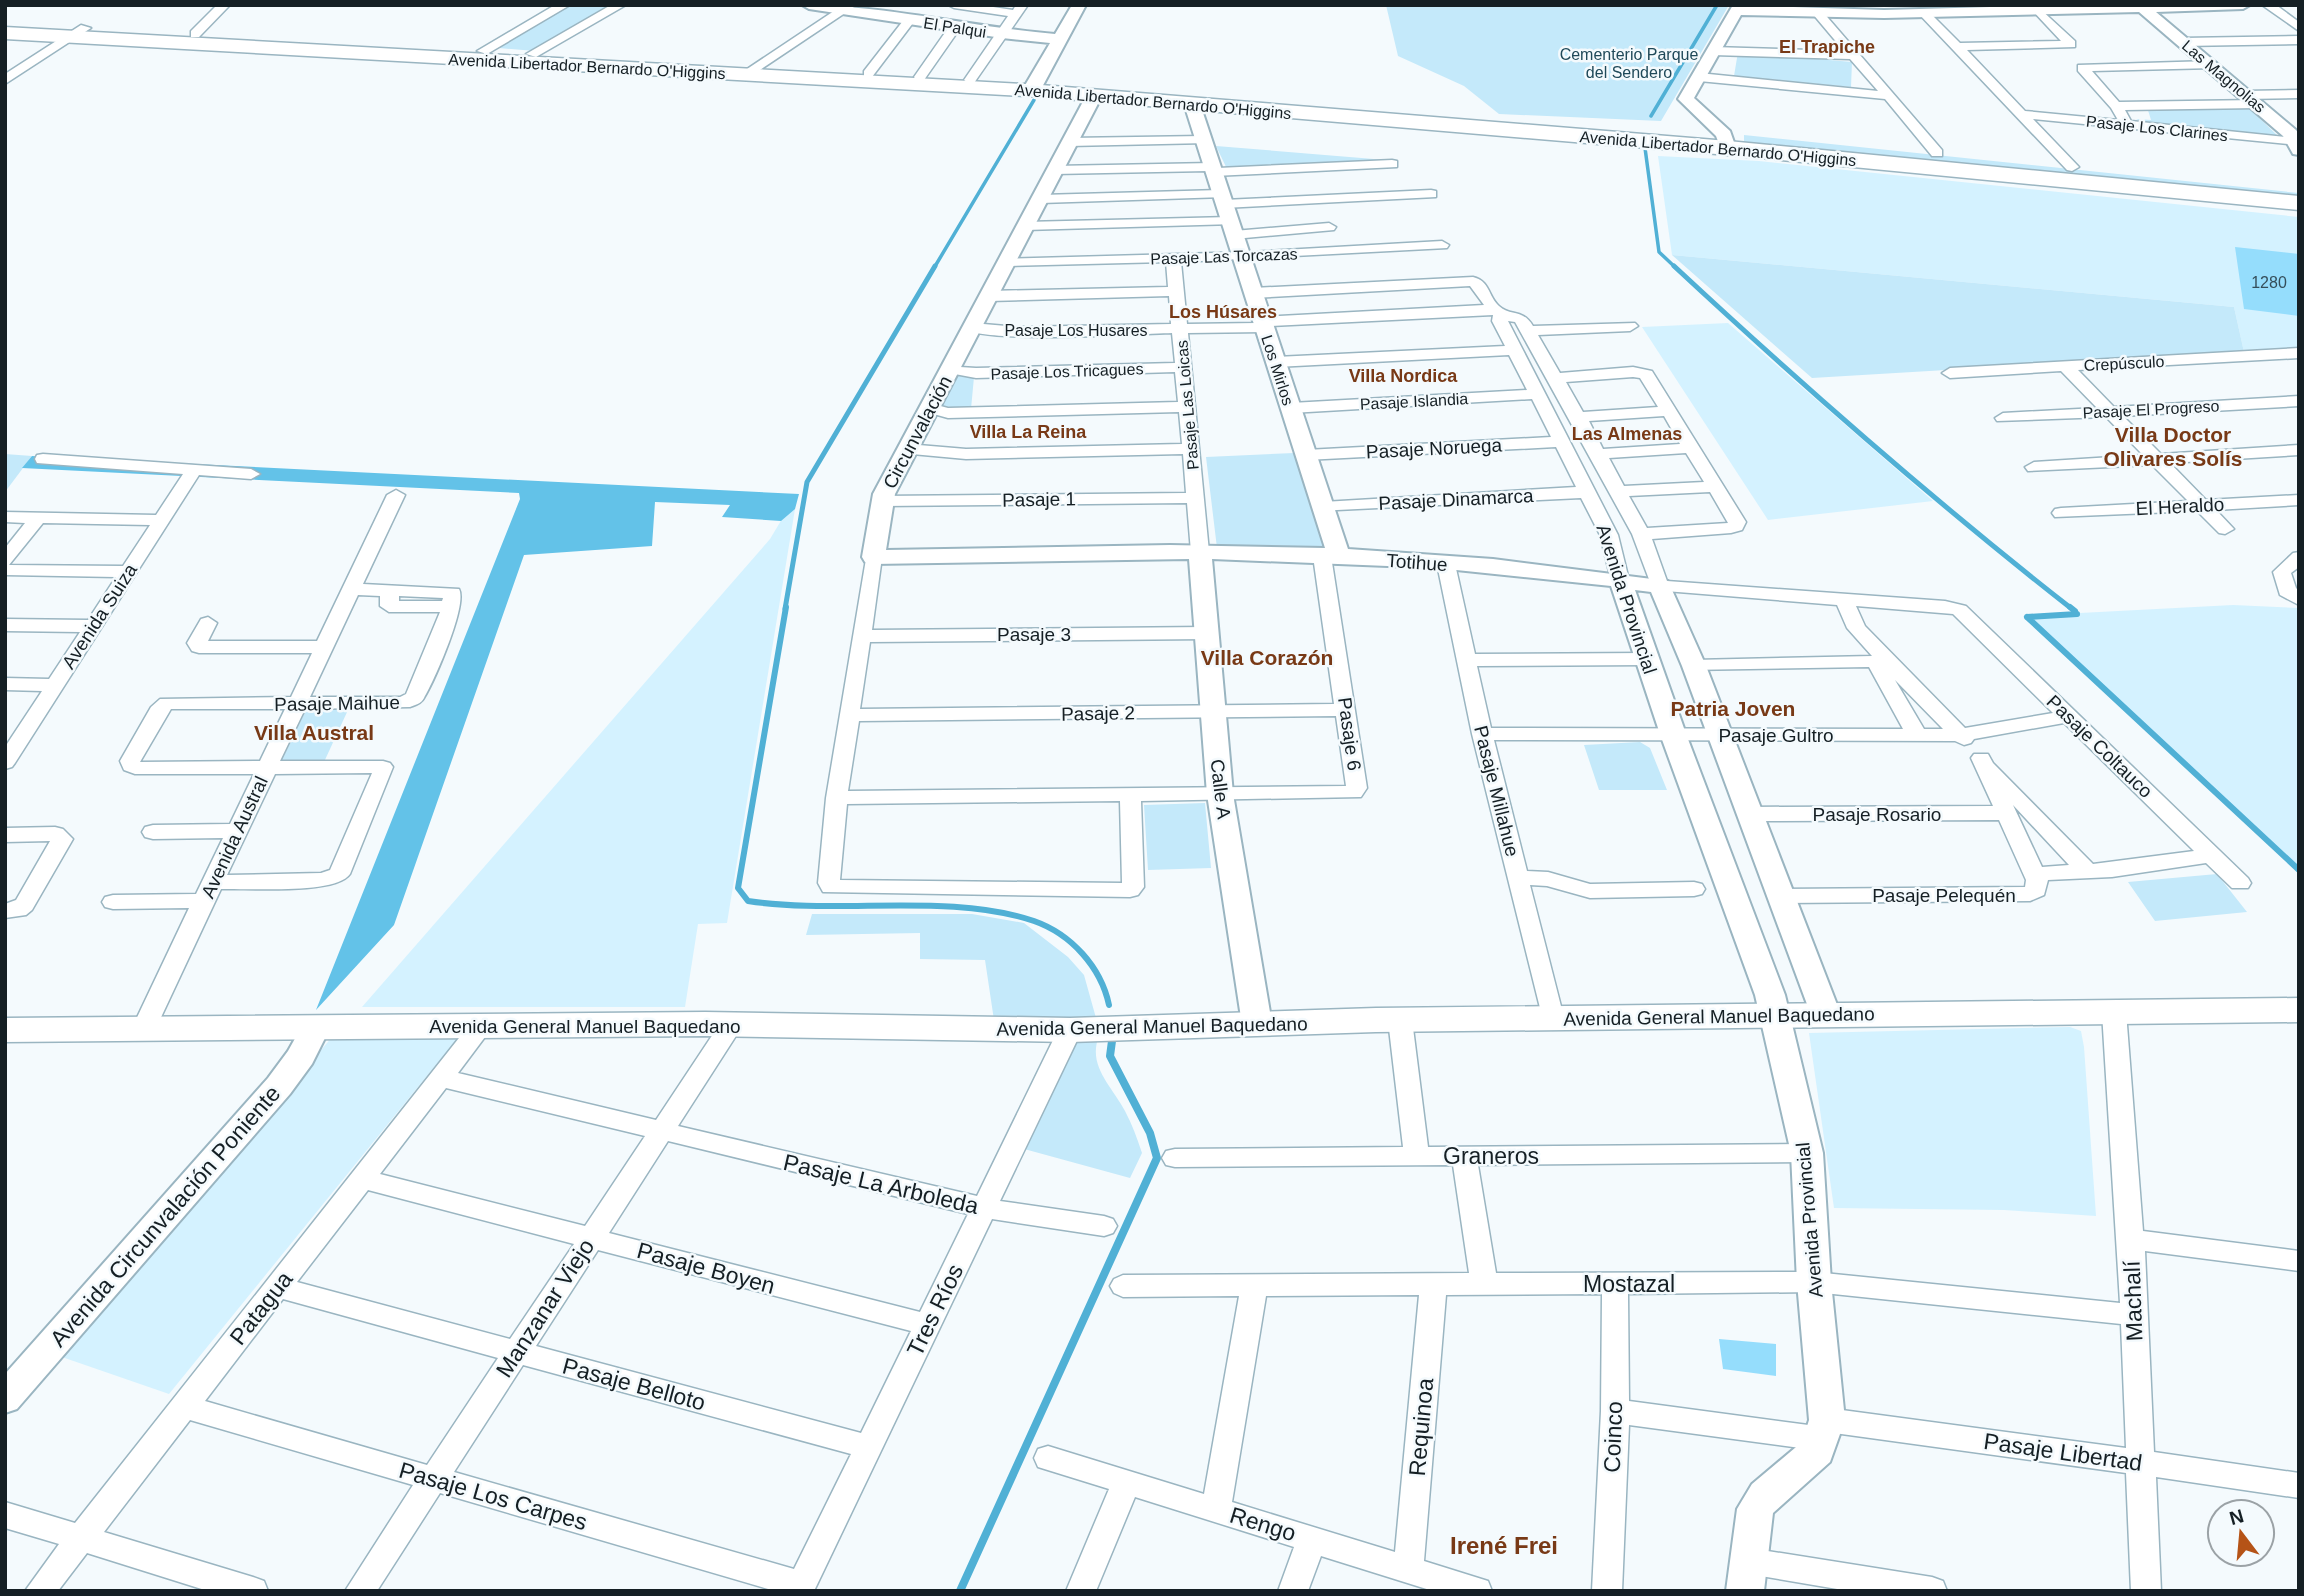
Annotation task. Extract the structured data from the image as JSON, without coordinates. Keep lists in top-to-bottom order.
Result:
{
  "streets": {
    "main road": ["Avenida Libertador Bernardo O'Higgins", "Avenida General Manuel Baquedano"],
    "street": [
      "El Palqui",
      "Las Magnolias",
      "Pasaje Los Clarines",
      "Pasaje Las Torcazas",
      "Pasaje Los Husares",
      "Crepúsculo",
      "Los Mirlos",
      "Pasaje Los Tricagues",
      "Pasaje Islandia",
      "Pasaje Las Loicas",
      "Pasaje El Progreso",
      "Circunvalación",
      "Pasaje Noruega",
      "Pasaje 1",
      "Pasaje Dinamarca",
      "El Heraldo",
      "Totihue",
      "Avenida Provincial",
      "Avenida Suiza",
      "Pasaje 3",
      "Pasaje Maihue",
      "Pasaje 2",
      "Pasaje 6",
      "Pasaje Gultro",
      "Pasaje Coltauco",
      "Calle A",
      "Pasaje Millahue",
      "Pasaje Rosario",
      "Avenida Austral",
      "Pasaje Pelequén",
      "Graneros",
      "Pasaje La Arboleda",
      "Avenida Circunvalación Poniente",
      "Pasaje Boyen",
      "Mostazal",
      "Machalí",
      "Patagua",
      "Manzanar Viejo",
      "Tres Ríos",
      "Pasaje Belloto",
      "Requinoa",
      "Coinco",
      "Pasaje Libertad",
      "Pasaje Los Carpes",
      "Rengo"
    ]
  },
  "crossings": [
    ["Avenida Libertador Bernardo O'Higgins", "Los Mirlos"],
    ["Avenida Libertador Bernardo O'Higgins", "Circunvalación"],
    ["Las Magnolias", "Pasaje Los Clarines"],
    ["Pasaje Las Torcazas", "Los Mirlos"],
    ["Pasaje Las Torcazas", "Pasaje Las Loicas"],
    ["Pasaje Las Torcazas", "Circunvalación"],
    ["Pasaje Los Husares", "Los Mirlos"],
    ["Pasaje Los Husares", "Pasaje Las Loicas"],
    ["Pasaje Los Husares", "Circunvalación"],
    ["Pasaje Los Husares", "Avenida Provincial"],
    ["Los Mirlos", "Pasaje Islandia"],
    ["Los Mirlos", "Pasaje Noruega"],
    ["Los Mirlos", "Pasaje Dinamarca"],
    ["Los Mirlos", "Totihue"],
    ["Los Mirlos", "Pasaje 6"],
    ["Pasaje Los Tricagues", "Pasaje Las Loicas"],
    ["Pasaje Los Tricagues", "Circunvalación"],
    ["Pasaje Islandia", "Avenida Provincial"],
    ["Pasaje Las Loicas", "Pasaje 1"],
    ["Pasaje Las Loicas", "Totihue"],
    ["Pasaje Las Loicas", "Calle A"],
    ["Circunvalación", "Pasaje 1"],
    ["Circunvalación", "Totihue"],
    ["Circunvalación", "Pasaje 3"],
    ["Circunvalación", "Pasaje 2"],
    ["Pasaje Noruega", "Avenida Provincial"],
    ["Pasaje Dinamarca", "Avenida Provincial"],
    ["Totihue", "Avenida Provincial"],
    ["Totihue", "Pasaje 6"],
    ["Totihue", "Pasaje Coltauco"],
    ["Totihue", "Calle A"],
    ["Totihue", "Pasaje Millahue"],
    ["Avenida Provincial", "Pasaje Gultro"],
    ["Avenida Provincial", "Pasaje Rosario"],
    ["Avenida Provincial", "Pasaje Pelequén"],
    ["Avenida Provincial", "Avenida General Manuel Baquedano"],
    ["Avenida Provincial", "Graneros"],
    ["Avenida Provincial", "Mostazal"],
    ["Avenida Provincial", "Pasaje Libertad"],
    ["Pasaje 3", "Calle A"],
    ["Pasaje Maihue", "Avenida Austral"],
    ["Pasaje 2", "Pasaje 6"],
    ["Pasaje 2", "Calle A"],
    ["Pasaje 6", "Calle A"],
    ["Pasaje Gultro", "Pasaje Coltauco"],
    ["Pasaje Gultro", "Pasaje Millahue"],
    ["Pasaje Coltauco", "Pasaje Pelequén"],
    ["Calle A", "Avenida General Manuel Baquedano"],
    ["Pasaje Millahue", "Avenida General Manuel Baquedano"],
    ["Avenida Austral", "Avenida General Manuel Baquedano"],
    ["Avenida General Manuel Baquedano", "Avenida Circunvalación Poniente"],
    ["Avenida General Manuel Baquedano", "Machalí"],
    ["Avenida General Manuel Baquedano", "Patagua"],
    ["Avenida General Manuel Baquedano", "Manzanar Viejo"],
    ["Avenida General Manuel Baquedano", "Tres Ríos"],
    ["Pasaje La Arboleda", "Patagua"],
    ["Pasaje La Arboleda", "Manzanar Viejo"],
    ["Pasaje La Arboleda", "Tres Ríos"],
    ["Pasaje Boyen", "Patagua"],
    ["Pasaje Boyen", "Manzanar Viejo"],
    ["Pasaje Boyen", "Tres Ríos"],
    ["Mostazal", "Machalí"],
    ["Mostazal", "Requinoa"],
    ["Mostazal", "Coinco"],
    ["Machalí", "Pasaje Libertad"],
    ["Patagua", "Pasaje Belloto"],
    ["Patagua", "Pasaje Los Carpes"],
    ["Manzanar Viejo", "Pasaje Belloto"],
    ["Manzanar Viejo", "Pasaje Los Carpes"],
    ["Tres Ríos", "Pasaje Belloto"],
    ["Tres Ríos", "Pasaje Los Carpes"],
    ["Requinoa", "Rengo"],
    ["Coinco", "Pasaje Libertad"]
  ],
  "districts": [
    "El Trapiche",
    "Los Húsares",
    "Villa Nordica",
    "Villa La Reina",
    "Las Almenas",
    "Villa Doctor Olivares Solís",
    "Villa Corazón",
    "Patria Joven",
    "Villa Austral",
    "Irené Frei"
  ],
  "parks": ["Cementerio Parque del Sendero"],
  "house_numbers": ["1280"],
  "north": "top"
}
